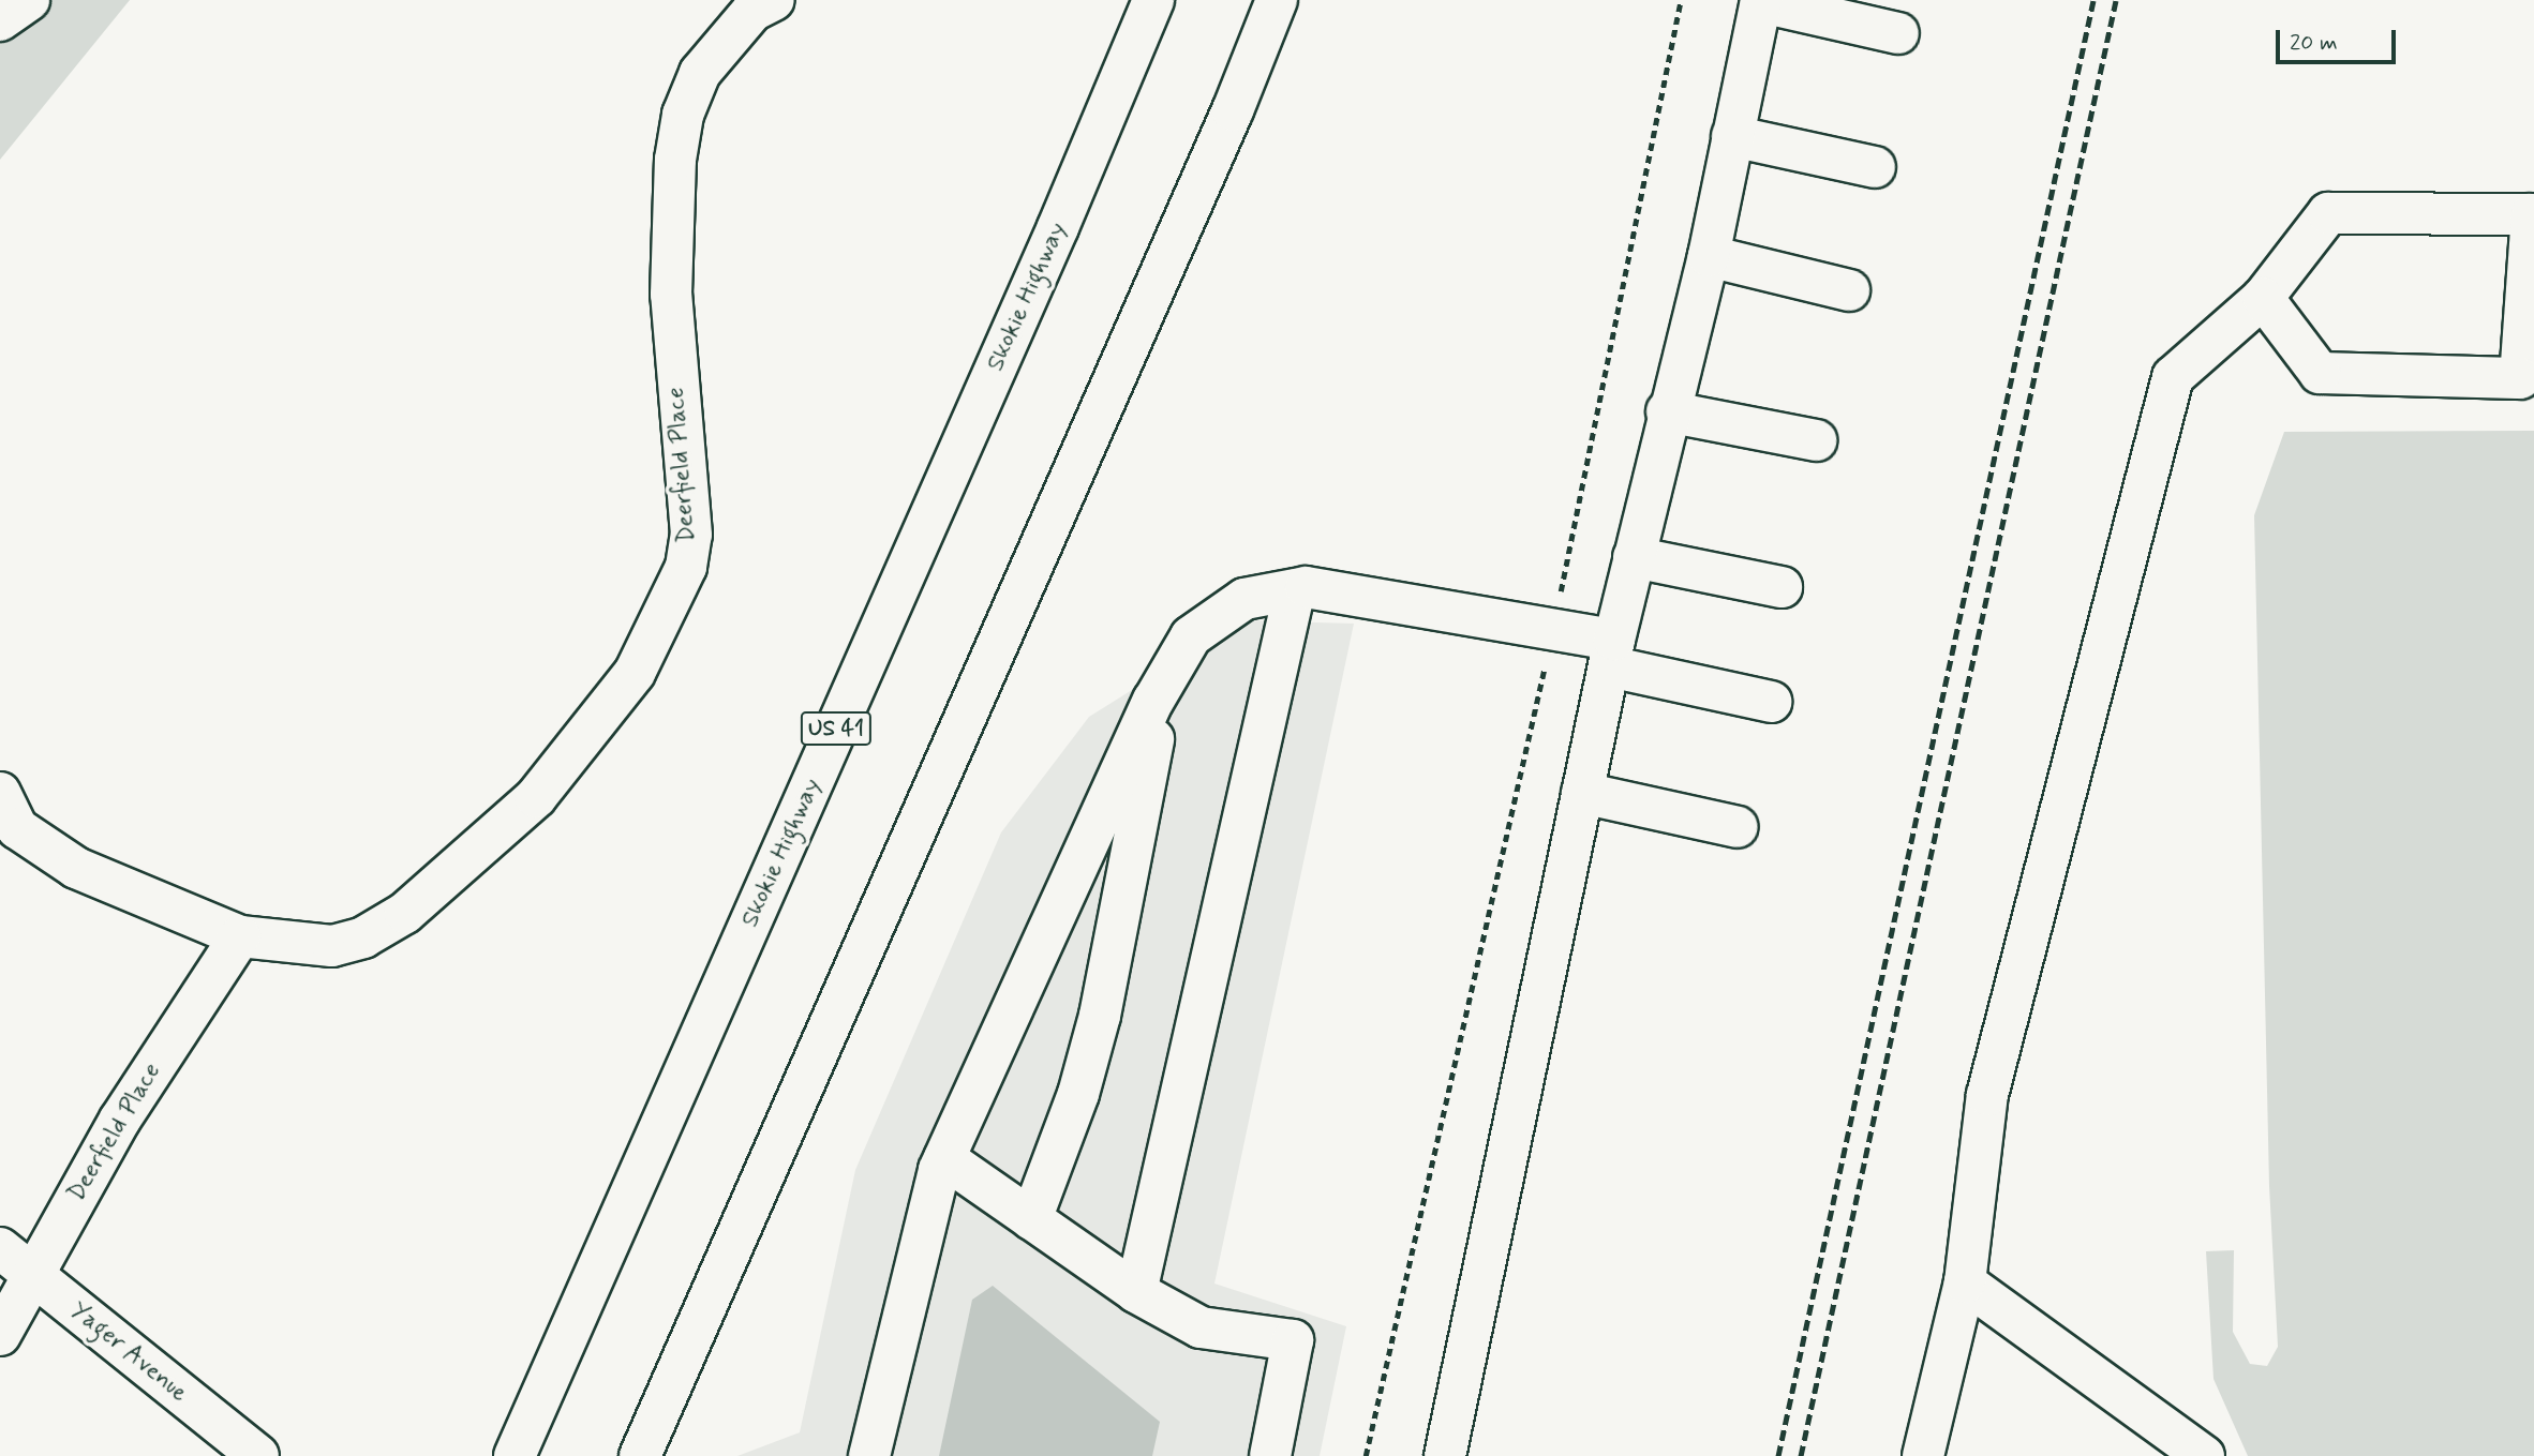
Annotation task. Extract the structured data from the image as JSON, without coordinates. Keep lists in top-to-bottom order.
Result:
{
  "streets": {
    "main road": [
      "Skokie Highway",
      "Deerfield Place",
      "US 41",
      "Yager Avenue"
    ]
  },
  "crossings": [
    ["Deerfield Place", "Yager Avenue"]
  ],
  "scale_bar": "20 m"
}
